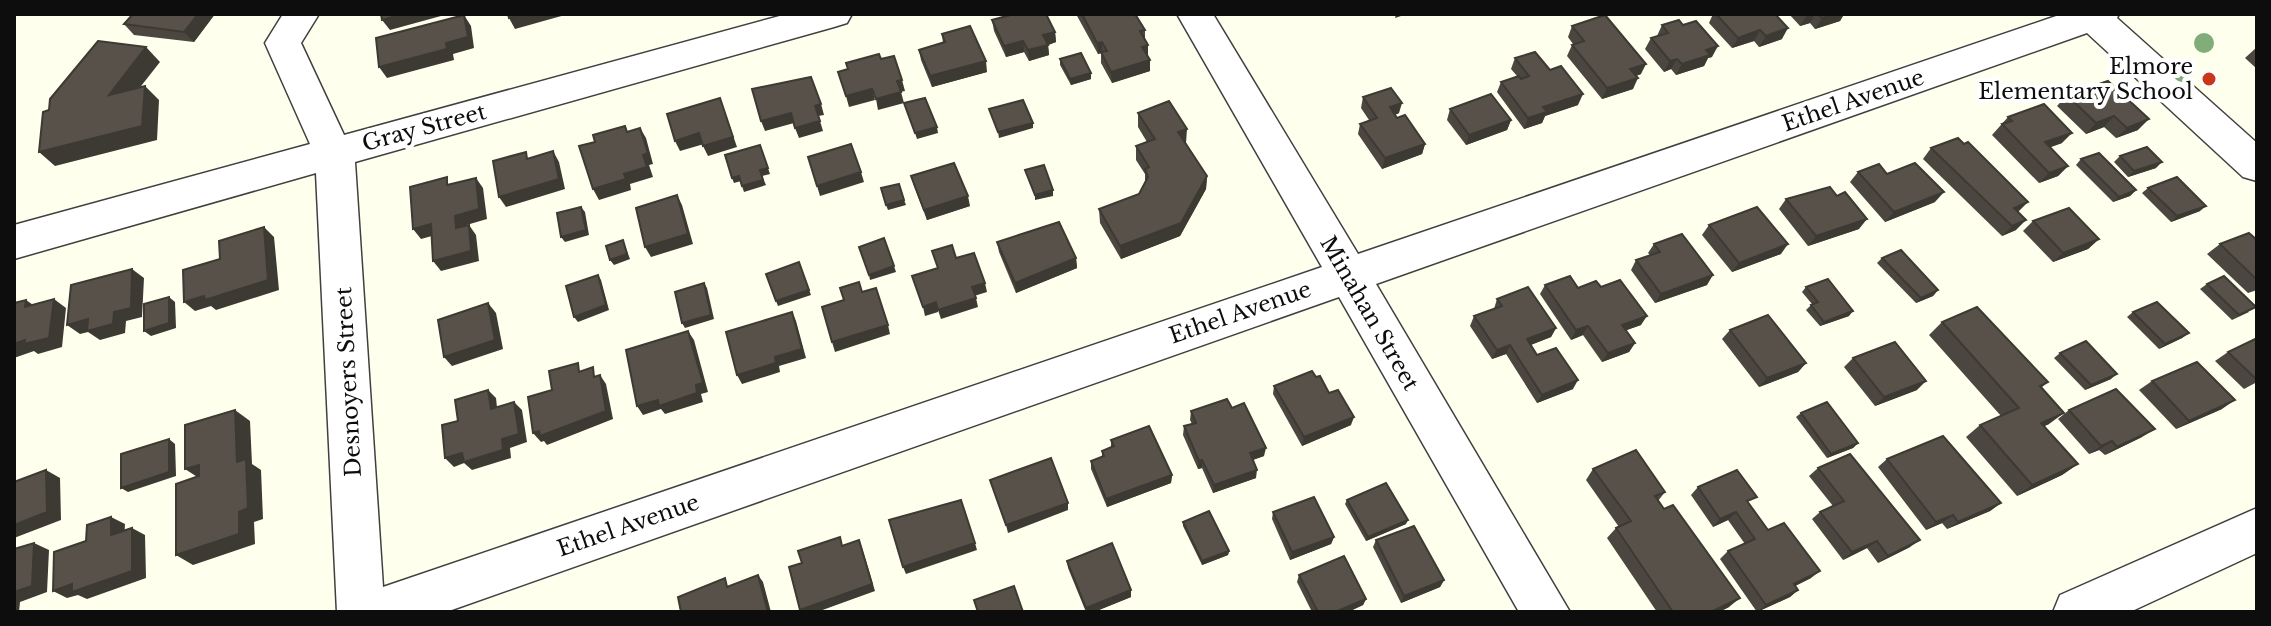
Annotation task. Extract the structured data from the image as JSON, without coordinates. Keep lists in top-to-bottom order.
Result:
{
  "streets": {
    "street": [
      "Ethel Avenue",
      "Gray Street",
      "Minahan Street",
      "Desnoyers Street"
    ]
  },
  "crossings": [
    ["Ethel Avenue", "Minahan Street"],
    ["Gray Street", "Desnoyers Street"]
  ],
  "places": ["Elmore Elementary School"]
}
